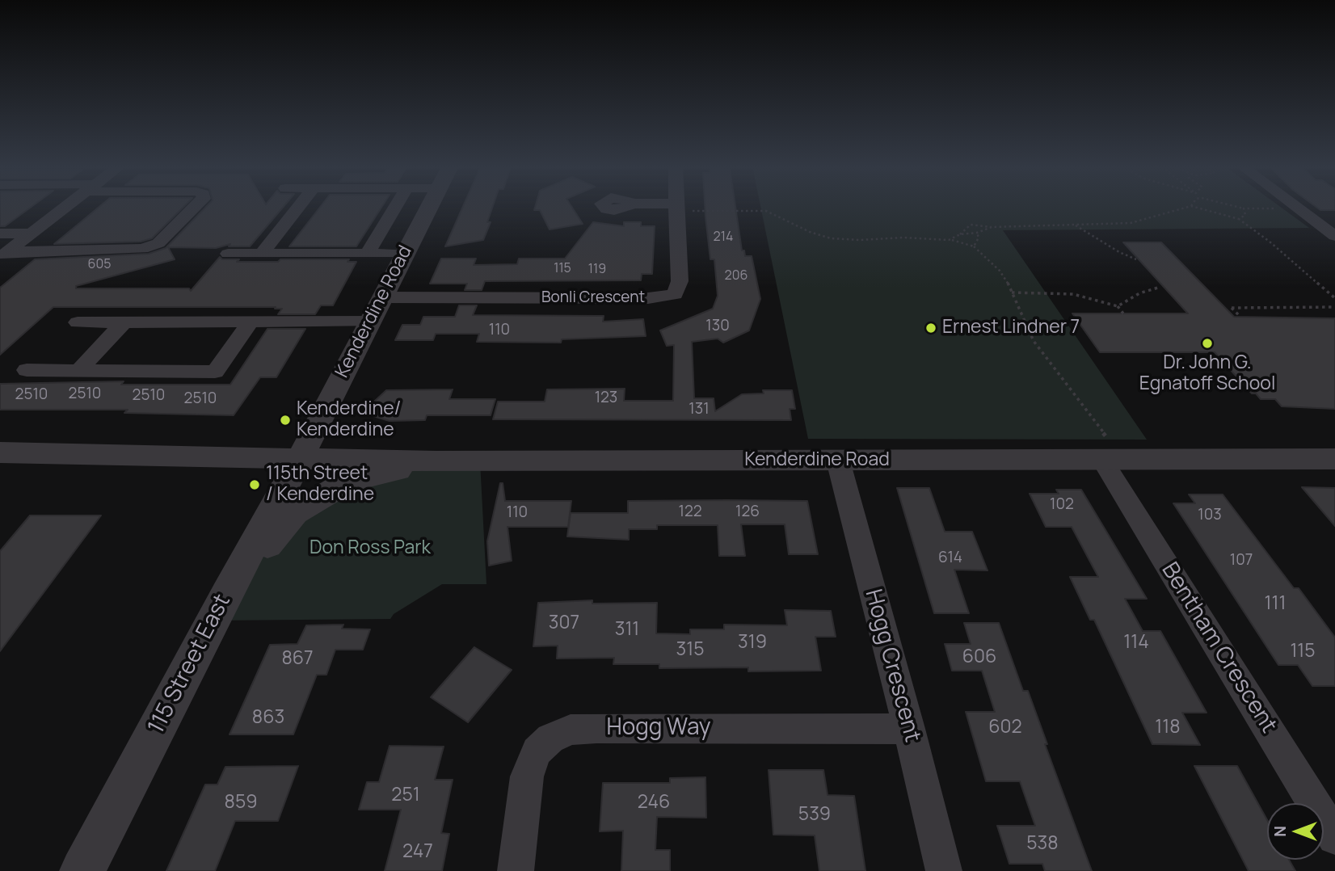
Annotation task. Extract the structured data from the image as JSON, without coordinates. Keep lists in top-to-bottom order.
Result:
{
  "streets": {
    "street": [
      "Bonli Crescent",
      "Kenderdine Road",
      "Bentham Crescent",
      "115 Street East",
      "Hogg Crescent",
      "Hogg Way"
    ]
  },
  "crossings": [
    ["Bonli Crescent", "Kenderdine Road"],
    ["Kenderdine Road", "Bentham Crescent"],
    ["Kenderdine Road", "115 Street East"],
    ["Kenderdine Road", "Hogg Crescent"],
    ["Hogg Crescent", "Hogg Way"]
  ],
  "parks": ["Don Ross Park"],
  "places": [
    "Ernest Lindner 7",
    "Dr. John G. Egnatoff School",
    "Kenderdine/ Kenderdine",
    "115th Street / Kenderdine"
  ],
  "house_numbers": [
    "214",
    "605",
    "115",
    "119",
    "206",
    "130",
    "110",
    "2510",
    "2510",
    "2510",
    "123",
    "2510",
    "131",
    "102",
    "122",
    "126",
    "110",
    "103",
    "614",
    "107",
    "111",
    "307",
    "311",
    "319",
    "114",
    "315",
    "115",
    "606",
    "867",
    "863",
    "602",
    "118",
    "251",
    "859",
    "246",
    "539",
    "538",
    "247"
  ],
  "north": "left"
}
